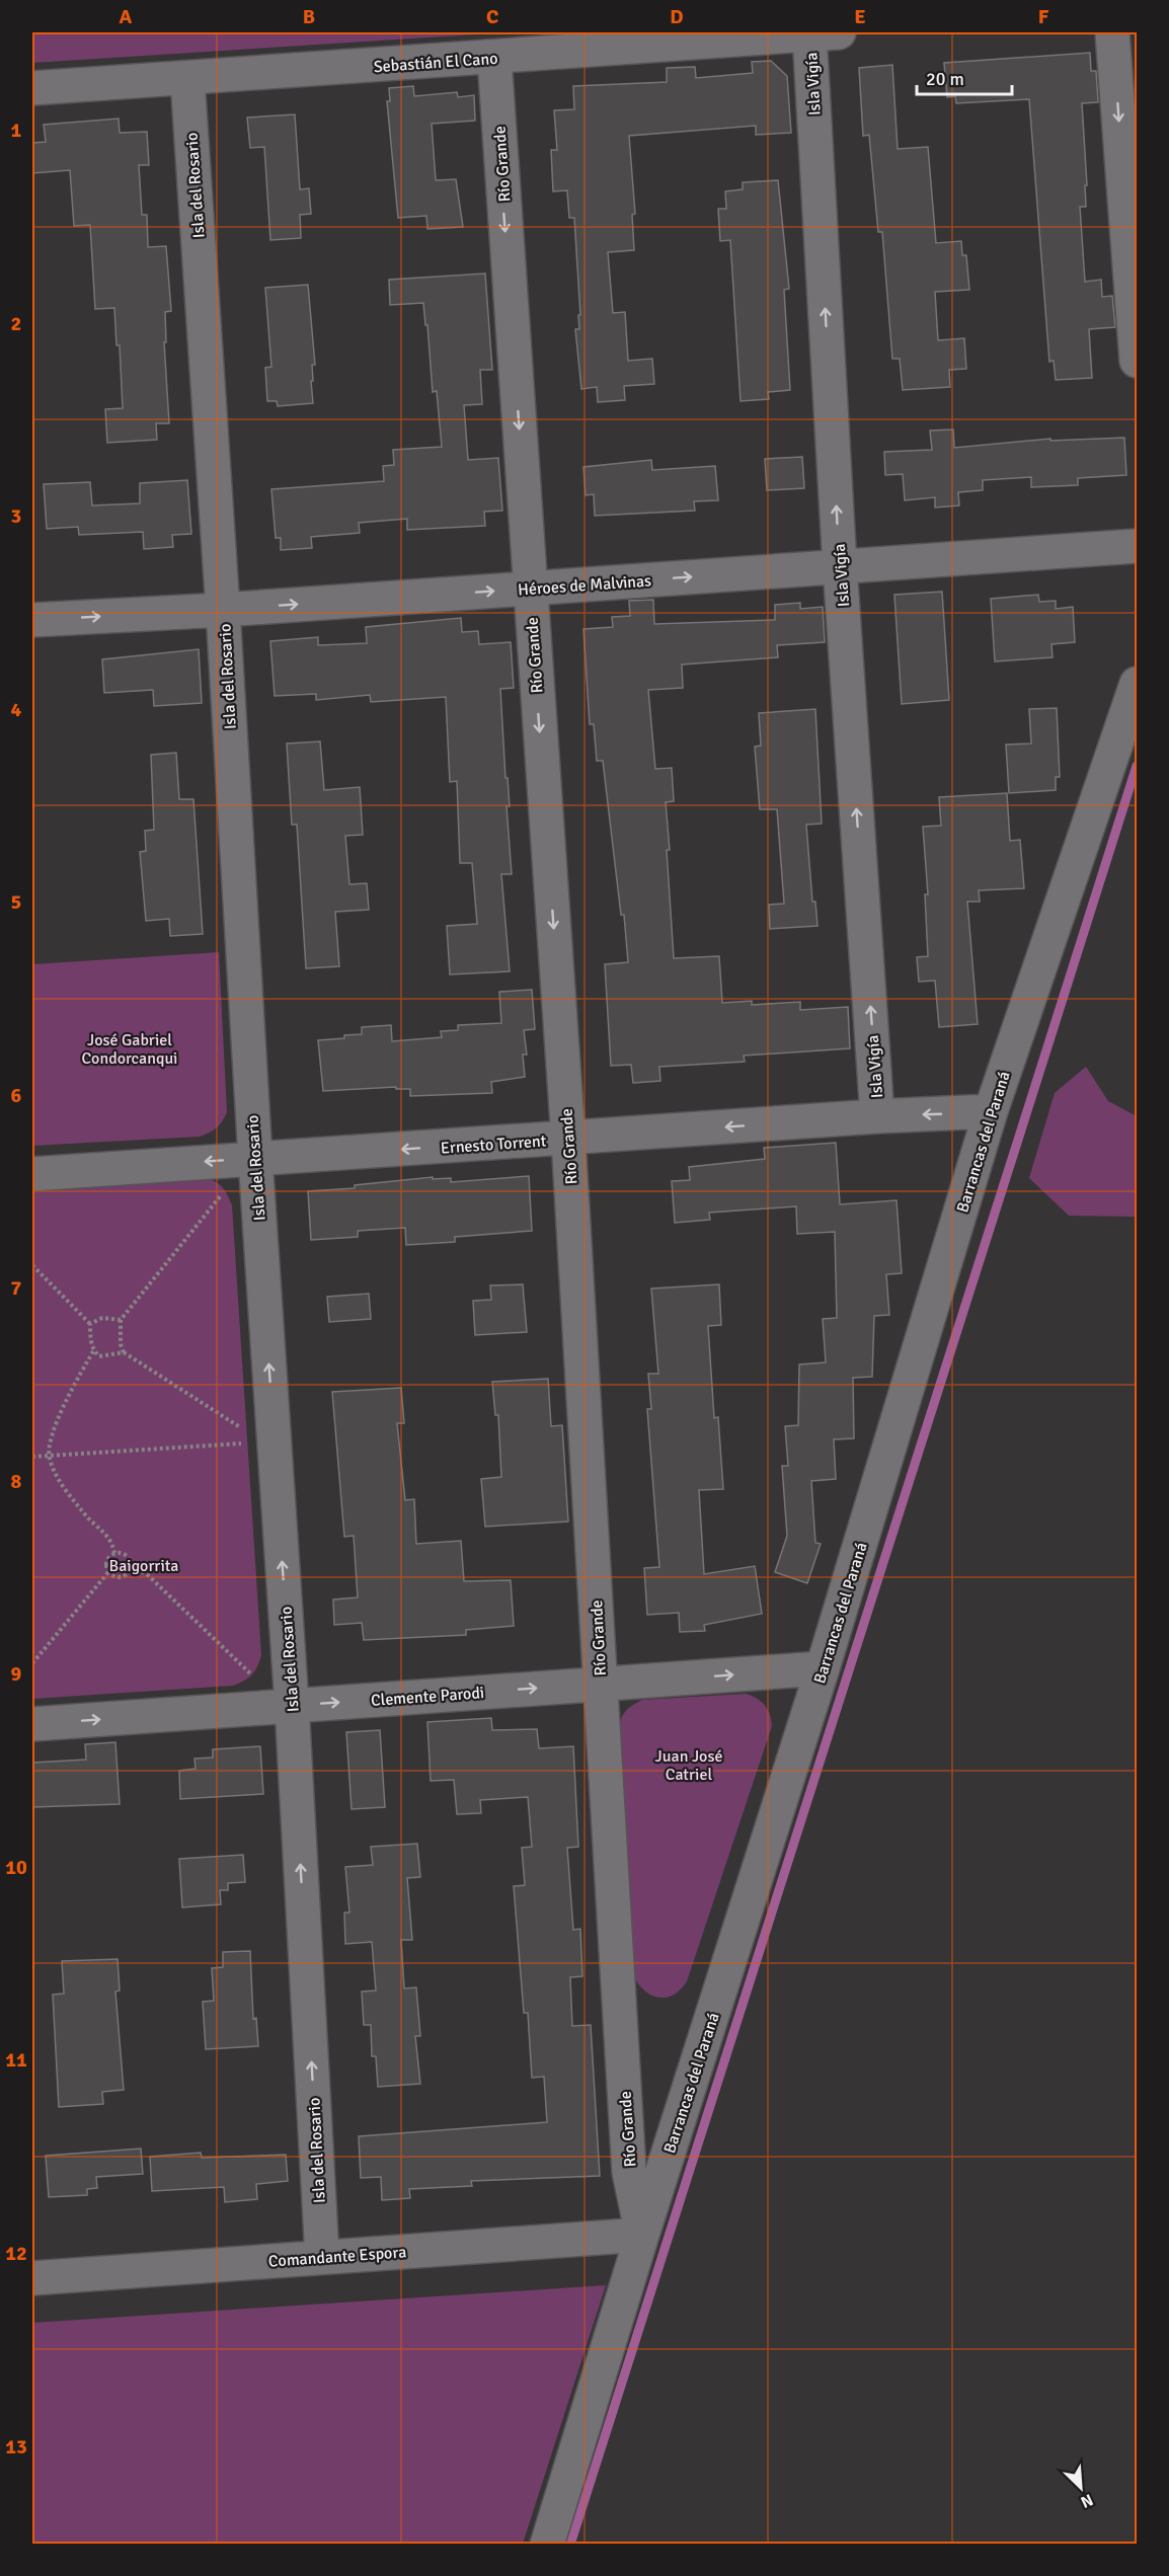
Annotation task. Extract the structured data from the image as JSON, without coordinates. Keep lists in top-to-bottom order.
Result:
{
  "streets": {
    "street": [
      "Sebastián El Cano",
      "Isla Vigía",
      "Río Grande",
      "Isla del Rosario",
      "Héroes de Malvinas",
      "Barrancas del Paraná",
      "Ernesto Torrent",
      "Clemente Parodi",
      "Comandante Espora"
    ]
  },
  "crossings": [
    ["Sebastián El Cano", "Isla Vigía"],
    ["Sebastián El Cano", "Río Grande"],
    ["Sebastián El Cano", "Isla del Rosario"],
    ["Isla Vigía", "Héroes de Malvinas"],
    ["Isla Vigía", "Ernesto Torrent"],
    ["Río Grande", "Héroes de Malvinas"],
    ["Río Grande", "Barrancas del Paraná"],
    ["Río Grande", "Ernesto Torrent"],
    ["Río Grande", "Clemente Parodi"],
    ["Río Grande", "Comandante Espora"],
    ["Isla del Rosario", "Héroes de Malvinas"],
    ["Isla del Rosario", "Ernesto Torrent"],
    ["Isla del Rosario", "Clemente Parodi"],
    ["Isla del Rosario", "Comandante Espora"],
    ["Barrancas del Paraná", "Ernesto Torrent"],
    ["Barrancas del Paraná", "Clemente Parodi"],
    ["Barrancas del Paraná", "Comandante Espora"]
  ],
  "one_way": [
    "Isla Vigía",
    "Río Grande",
    "Isla del Rosario",
    "Héroes de Malvinas",
    "Ernesto Torrent",
    "Clemente Parodi"
  ],
  "parks": ["José Gabriel Condorcanqui", "Baigorrita", "Juan José Catriel"],
  "scale_bar": "20 m",
  "north": "bottom right",
  "grid": {
    "columns": [
      "A",
      "B",
      "C",
      "D",
      "E",
      "F"
    ],
    "rows": [
      "1",
      "2",
      "3",
      "4",
      "5",
      "6",
      "7",
      "8",
      "9",
      "10",
      "11",
      "12",
      "13"
    ]
  }
}
